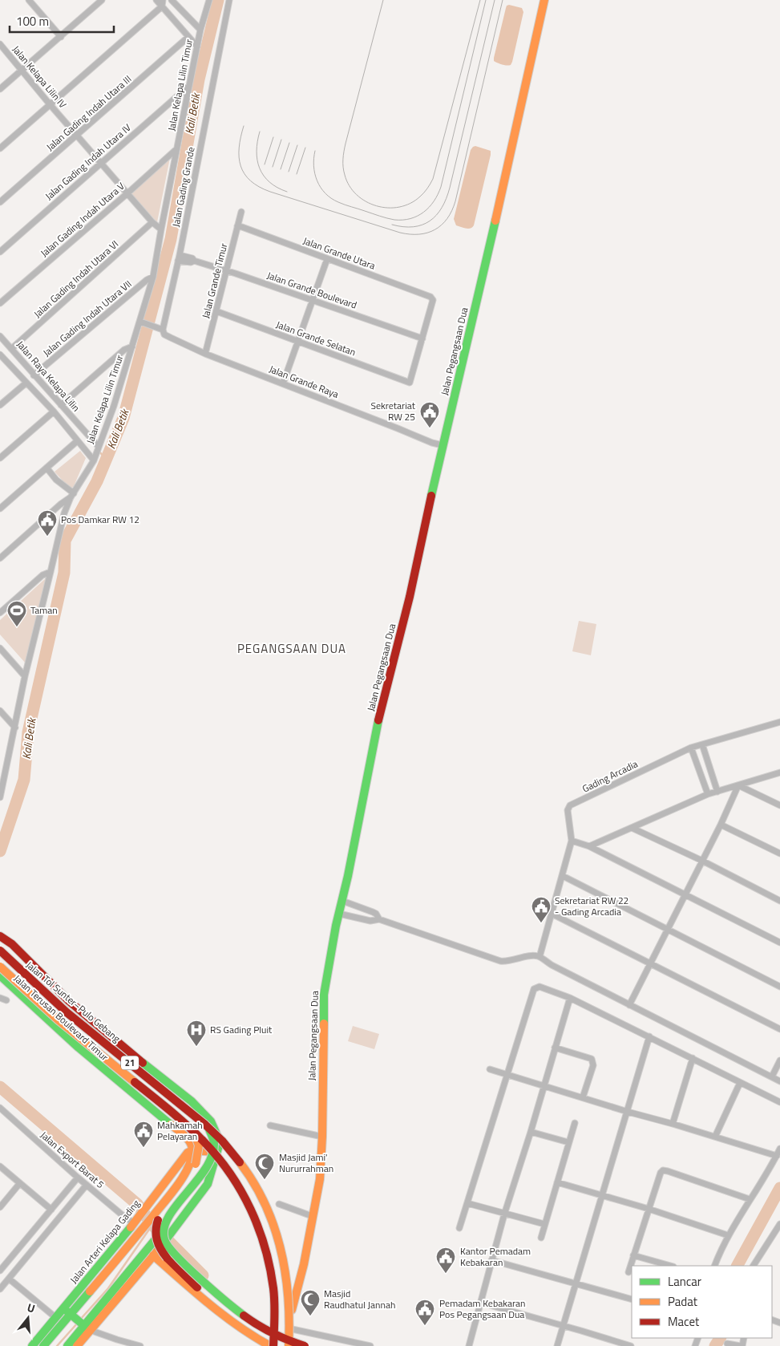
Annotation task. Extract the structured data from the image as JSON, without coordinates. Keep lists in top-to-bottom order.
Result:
{
  "streets": {
    "main road": [
      "Jalan Pegangsaan Dua",
      "Jalan Tol Sunter–Pulo Gebang",
      "Jalan Terusan Boulevard Timur",
      "21",
      "Jalan Arteri Kelapa Gading"
    ],
    "street": [
      "Jalan Kelapa Lilin IV",
      "Jalan Kelapa Lilin Timur",
      "Jalan Gading Indah Utara III",
      "Jalan Gading Indah Utara IV",
      "Jalan Gading Grande",
      "Jalan Gading Indah Utara V",
      "Jalan Grande Utara",
      "Jalan Gading Indah Utara VI",
      "Jalan Grande Timur",
      "Jalan Grande Boulevard",
      "Jalan Gading Indah Utara VII",
      "Jalan Grande Selatan",
      "Jalan Raya Kelapa Lilin",
      "Jalan Grande Raya",
      "Gading Arcadia",
      "Jalan Export Barat 5"
    ]
  },
  "crossings": [
    ["Jalan Kelapa Lilin IV", "Jalan Kelapa Lilin Timur"],
    ["Jalan Kelapa Lilin IV", "Jalan Gading Indah Utara III"],
    ["Jalan Kelapa Lilin IV", "Jalan Gading Indah Utara IV"],
    ["Jalan Kelapa Lilin IV", "Jalan Gading Indah Utara V"],
    ["Jalan Kelapa Lilin IV", "Jalan Gading Indah Utara VI"],
    ["Jalan Kelapa Lilin Timur", "Jalan Gading Indah Utara IV"],
    ["Jalan Kelapa Lilin Timur", "Jalan Gading Indah Utara V"],
    ["Jalan Kelapa Lilin Timur", "Jalan Gading Indah Utara VII"],
    ["Jalan Kelapa Lilin Timur", "Jalan Raya Kelapa Lilin"],
    ["Jalan Kelapa Lilin Timur", "Jalan Grande Raya"],
    ["Jalan Gading Grande", "Jalan Grande Boulevard"],
    ["Jalan Gading Grande", "Jalan Grande Raya"],
    ["Jalan Grande Utara", "Jalan Grande Timur"],
    ["Jalan Grande Utara", "Jalan Grande Boulevard"],
    ["Jalan Grande Utara", "Jalan Grande Selatan"],
    ["Jalan Gading Indah Utara VI", "Jalan Raya Kelapa Lilin"],
    ["Jalan Grande Timur", "Jalan Grande Boulevard"],
    ["Jalan Grande Timur", "Jalan Grande Selatan"],
    ["Jalan Grande Timur", "Jalan Grande Raya"],
    ["Jalan Grande Boulevard", "Jalan Grande Selatan"],
    ["Jalan Gading Indah Utara VII", "Jalan Raya Kelapa Lilin"],
    ["Jalan Pegangsaan Dua", "Jalan Grande Raya"],
    ["Jalan Pegangsaan Dua", "Jalan Tol Sunter–Pulo Gebang"],
    ["Jalan Terusan Boulevard Timur", "Jalan Arteri Kelapa Gading"],
    ["Jalan Export Barat 5", "Jalan Arteri Kelapa Gading"]
  ],
  "districts": ["PEGANGSAAN DUA"],
  "water": ["Kali Betik"],
  "places": {
    "public building": [
      "Sekretariat RW 25",
      "Pos Damkar RW 12",
      "Sekretariat RW 22 - Gading Arcadia",
      "Mahkamah Pelayaran",
      "Kantor Pemadam Kebakaran",
      "Pemadam Kebakaran Pos Pegangsaan Dua"
    ],
    "sports": ["Taman"],
    "hospital": ["RS Gading Pluit"],
    "mosque": ["Masjid Jami' Nururrahman", "Masjid Raudhatul Jannah"]
  },
  "legend": ["Lancar", "Padat", "Macet"],
  "scale_bar": "100 m",
  "north": "top"
}
